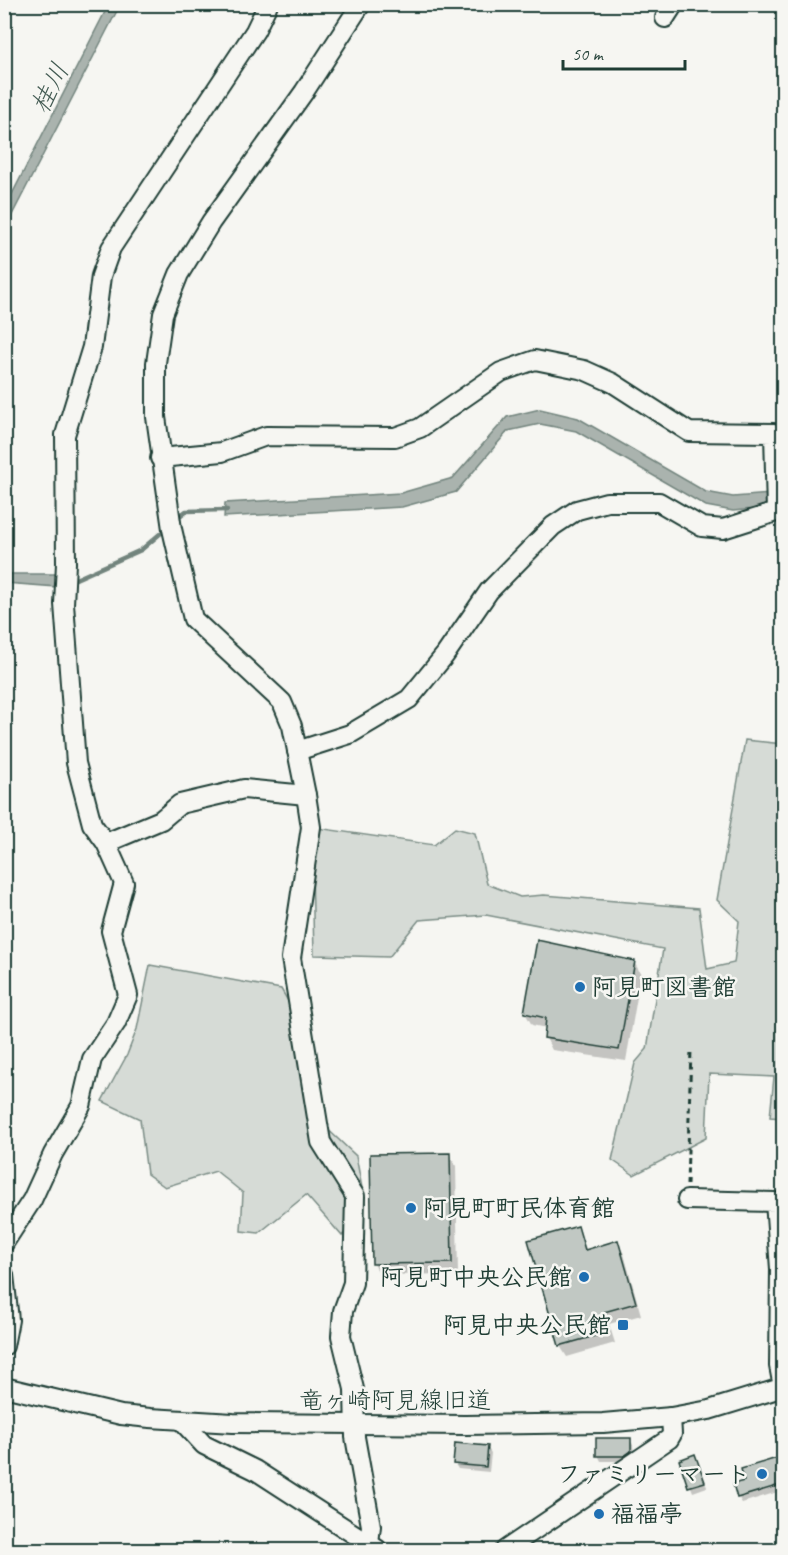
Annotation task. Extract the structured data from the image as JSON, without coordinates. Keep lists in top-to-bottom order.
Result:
{
  "streets": {
    "street": ["竜ヶ崎阿見線旧道"]
  },
  "water": ["桂川"],
  "places": {
    "other": [
      "阿見町図書館",
      "阿見町町民体育館",
      "阿見町中央公民館",
      "ファミリーマート",
      "福福亭"
    ],
    "transit": ["阿見中央公民館"]
  },
  "scale_bar": "50 m"
}
